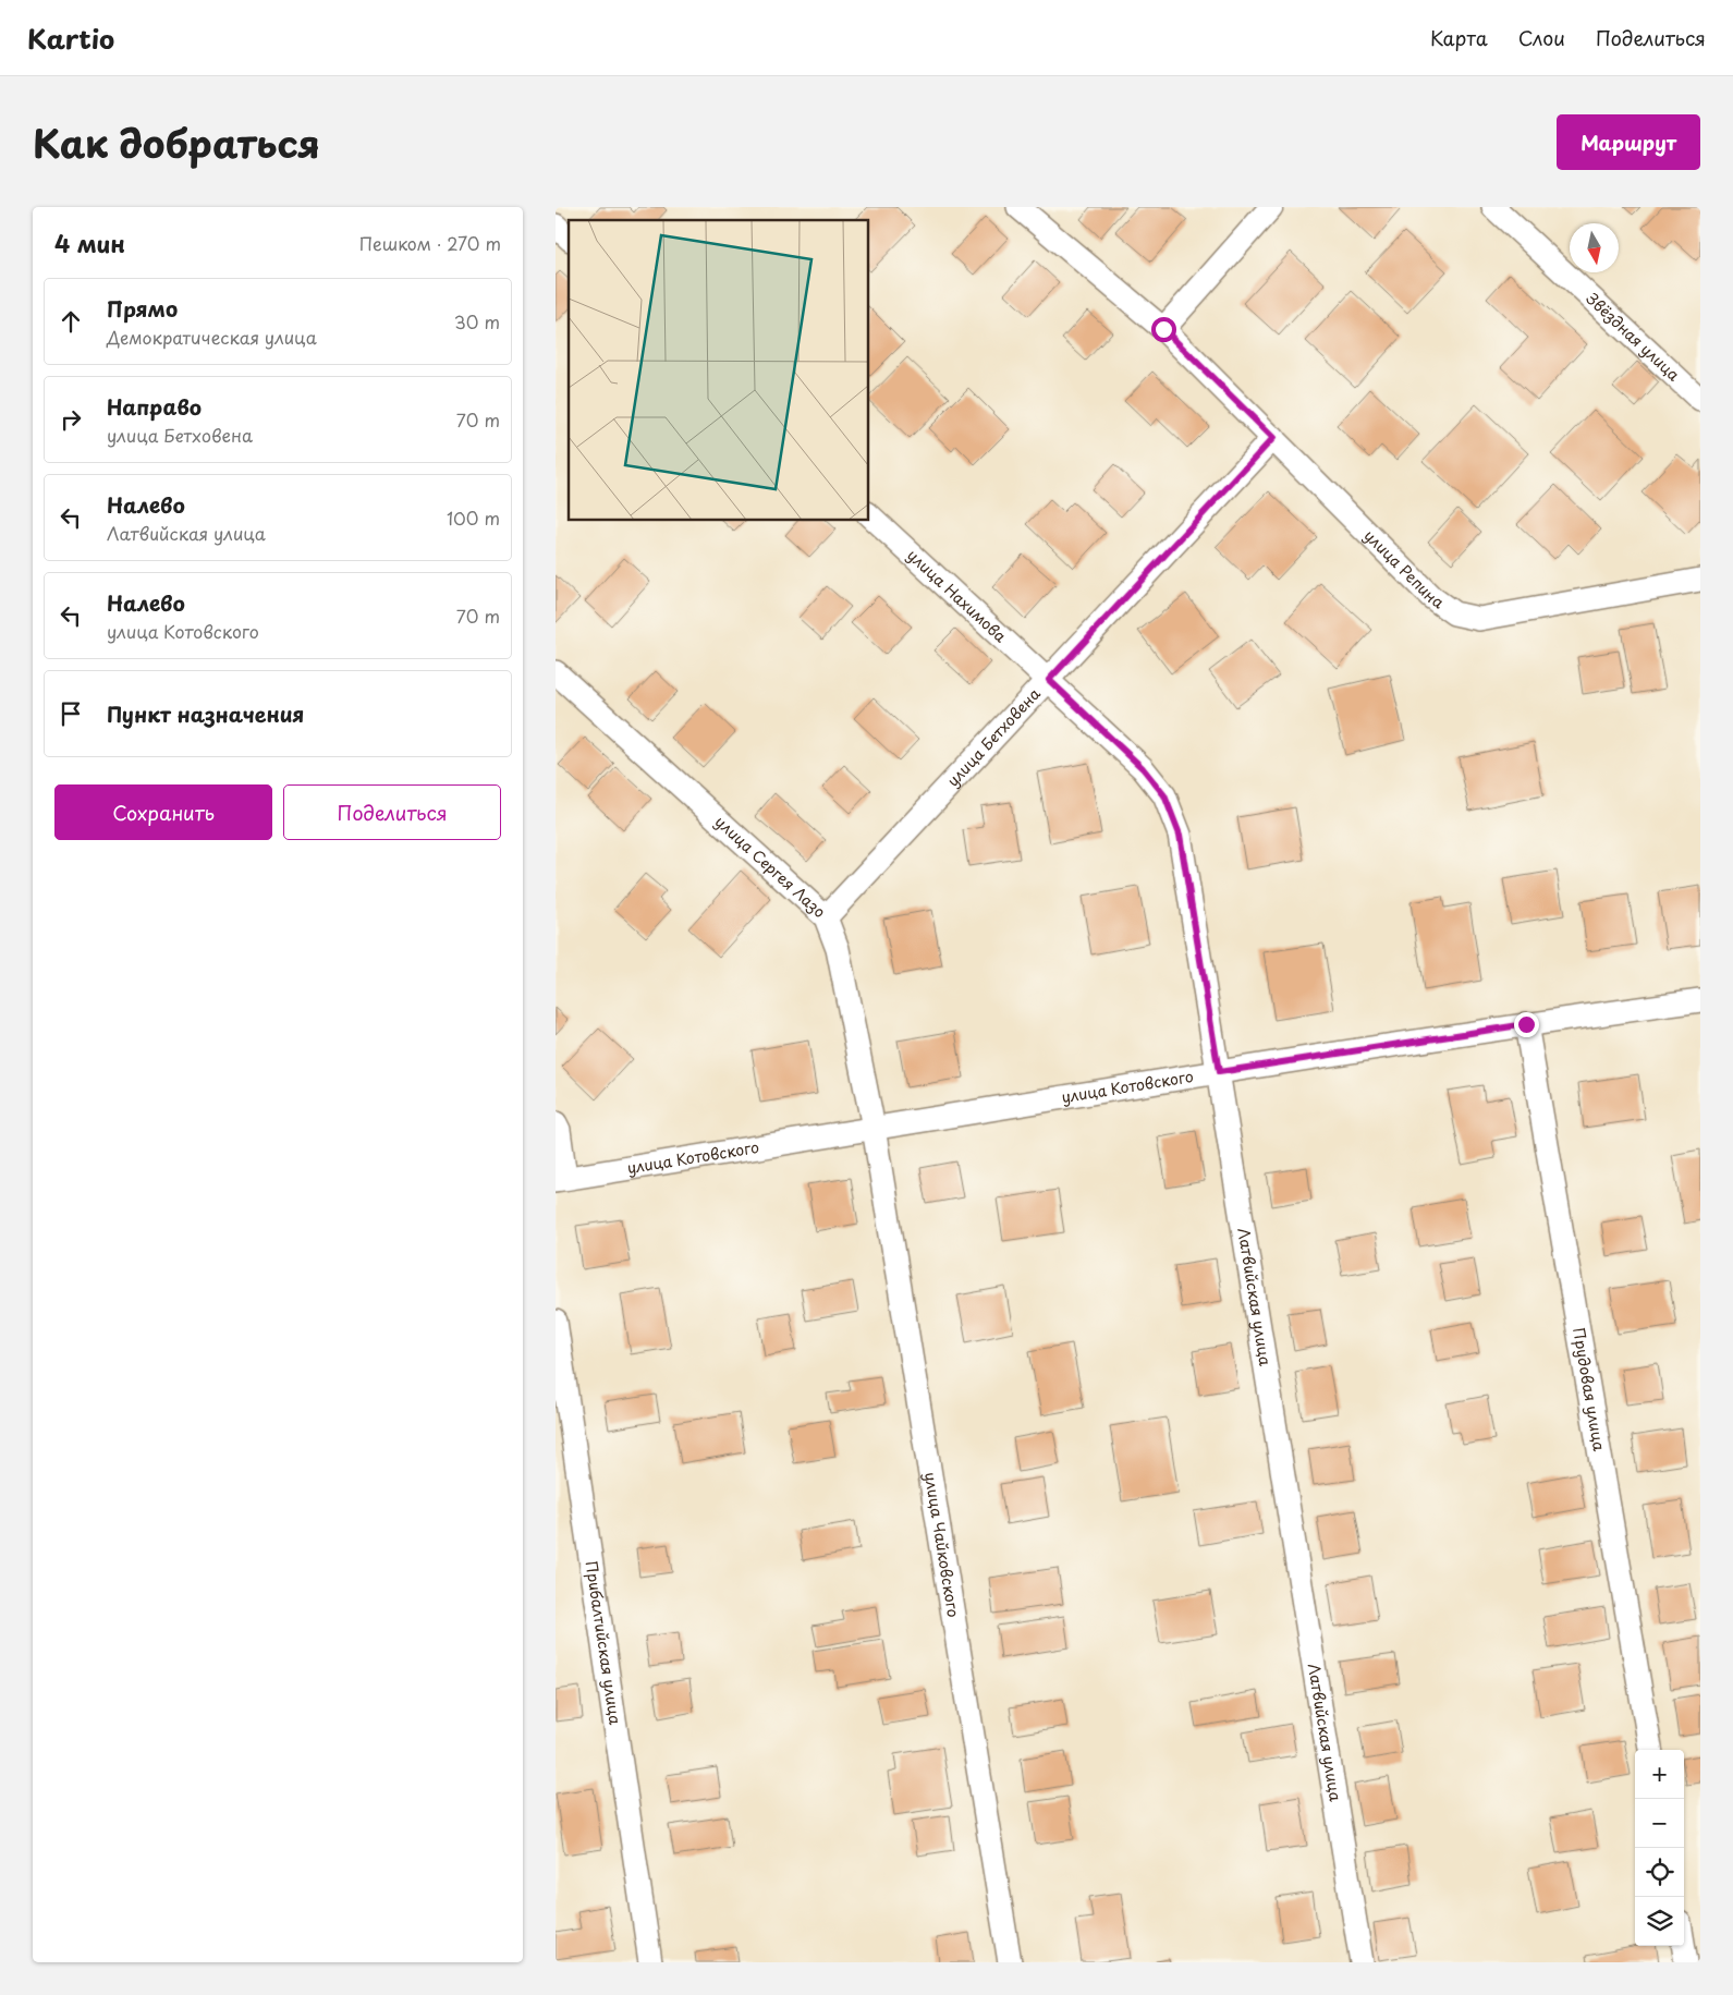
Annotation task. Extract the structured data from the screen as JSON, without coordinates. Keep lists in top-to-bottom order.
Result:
{
  "streets": {
    "street": [
      "Звёздная улица",
      "улица Репина",
      "улица Нахимова",
      "улица Бетховена",
      "улица Сергея Лазо",
      "улица Котовского",
      "Латвийская улица",
      "Прудовая улица",
      "улица Чайковского",
      "Прибалтийская улица"
    ]
  },
  "crossings": [
    ["улица Репина", "улица Бетховена"],
    ["улица Нахимова", "улица Бетховена"],
    ["улица Нахимова", "Латвийская улица"],
    ["улица Бетховена", "улица Сергея Лазо"],
    ["улица Бетховена", "Латвийская улица"],
    ["улица Сергея Лазо", "улица Котовского"],
    ["улица Сергея Лазо", "улица Чайковского"],
    ["улица Котовского", "Латвийская улица"],
    ["улица Котовского", "Прудовая улица"],
    ["улица Котовского", "улица Чайковского"]
  ],
  "north": "bottom",
  "page": {
    "header": "Kartio",
    "nav": ["Карта", "Слои", "Поделиться"],
    "title": "Как добраться",
    "buttons": [
      "Маршрут",
      ["Сохранить", "Поделиться"]
    ],
    "heading": ["4 мин", "Пешком · 270 m"],
    "list": [
      ["Прямо", "Демократическая улица", "30 m"],
      ["Направо", "улица Бетховена", "70 m"],
      ["Налево", "Латвийская улица", "100 m"],
      ["Налево", "улица Котовского", "70 m"],
      "Пункт назначения"
    ],
    "map_buttons": ["+", "−"]
  }
}
